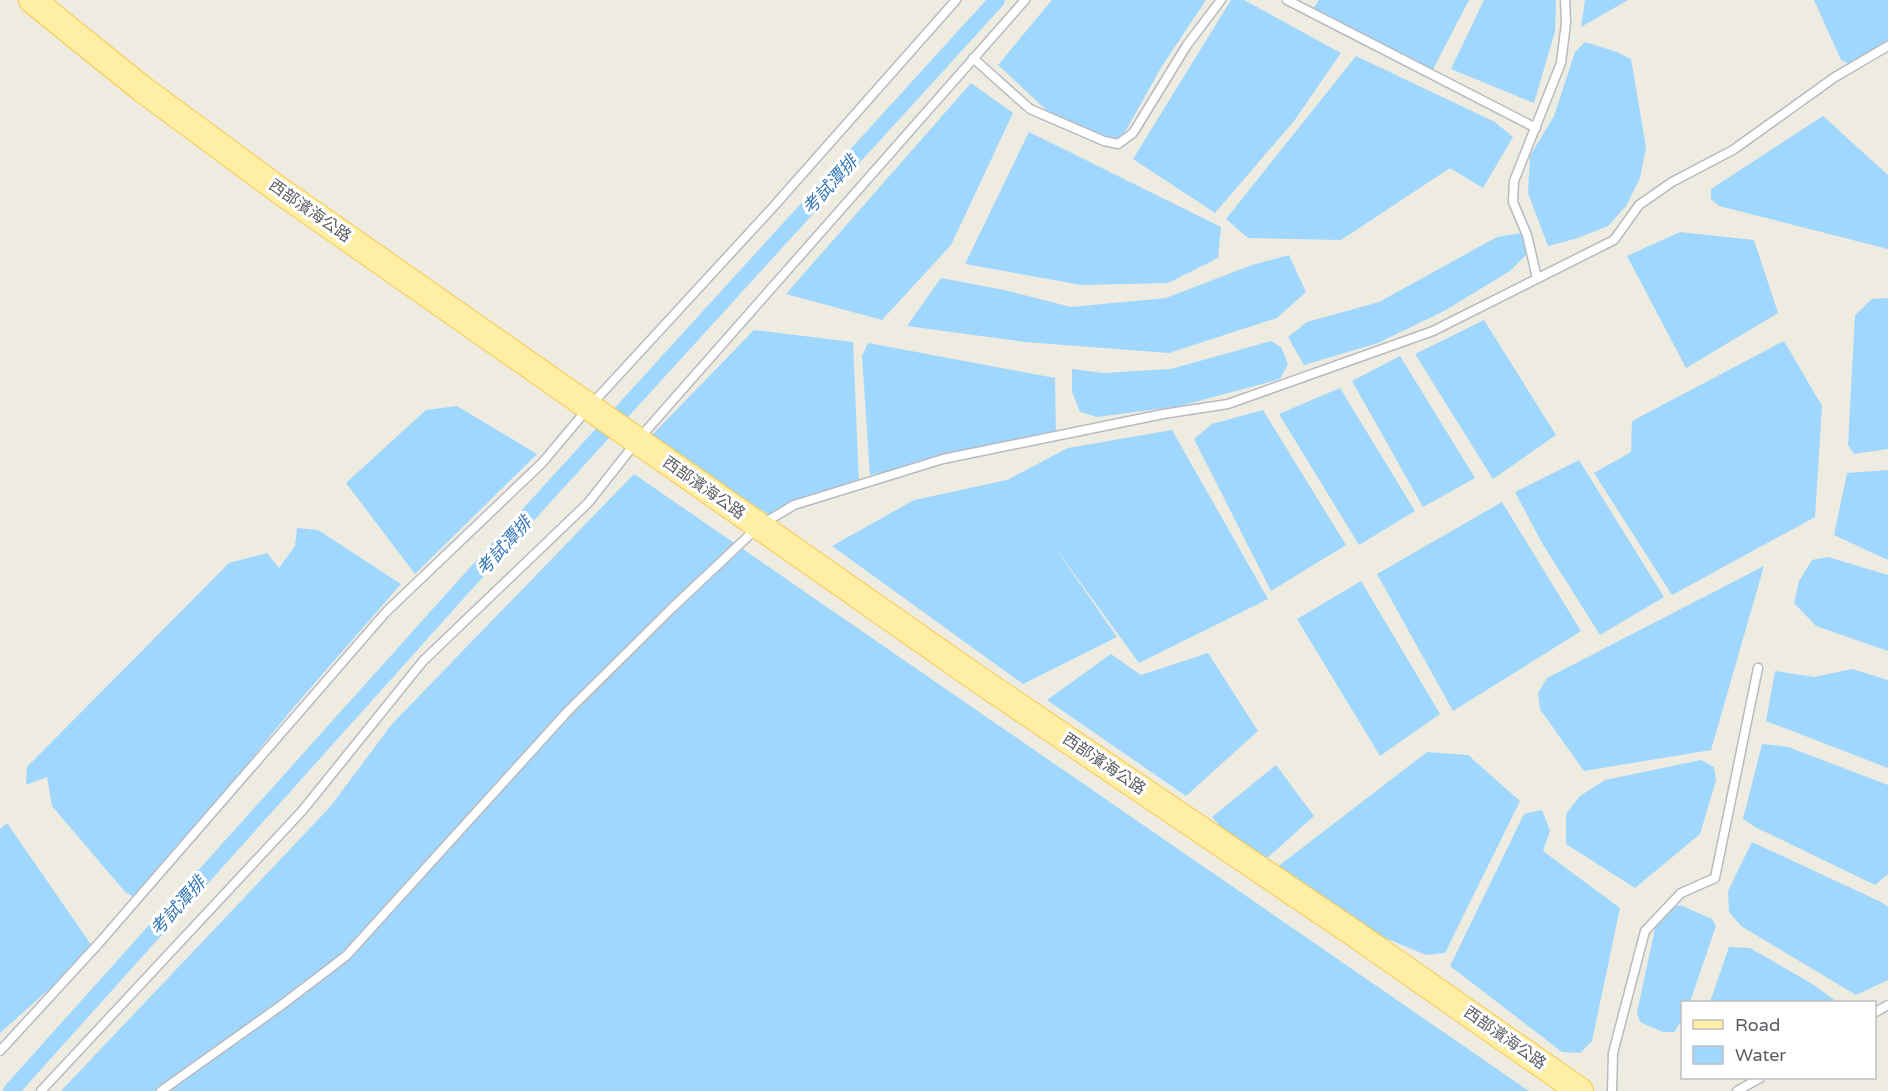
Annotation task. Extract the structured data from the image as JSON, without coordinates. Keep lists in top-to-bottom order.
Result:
{
  "streets": {
    "main road": ["西部濱海公路"]
  },
  "water": ["考試潭排"],
  "legend": ["Road", "Water"]
}
